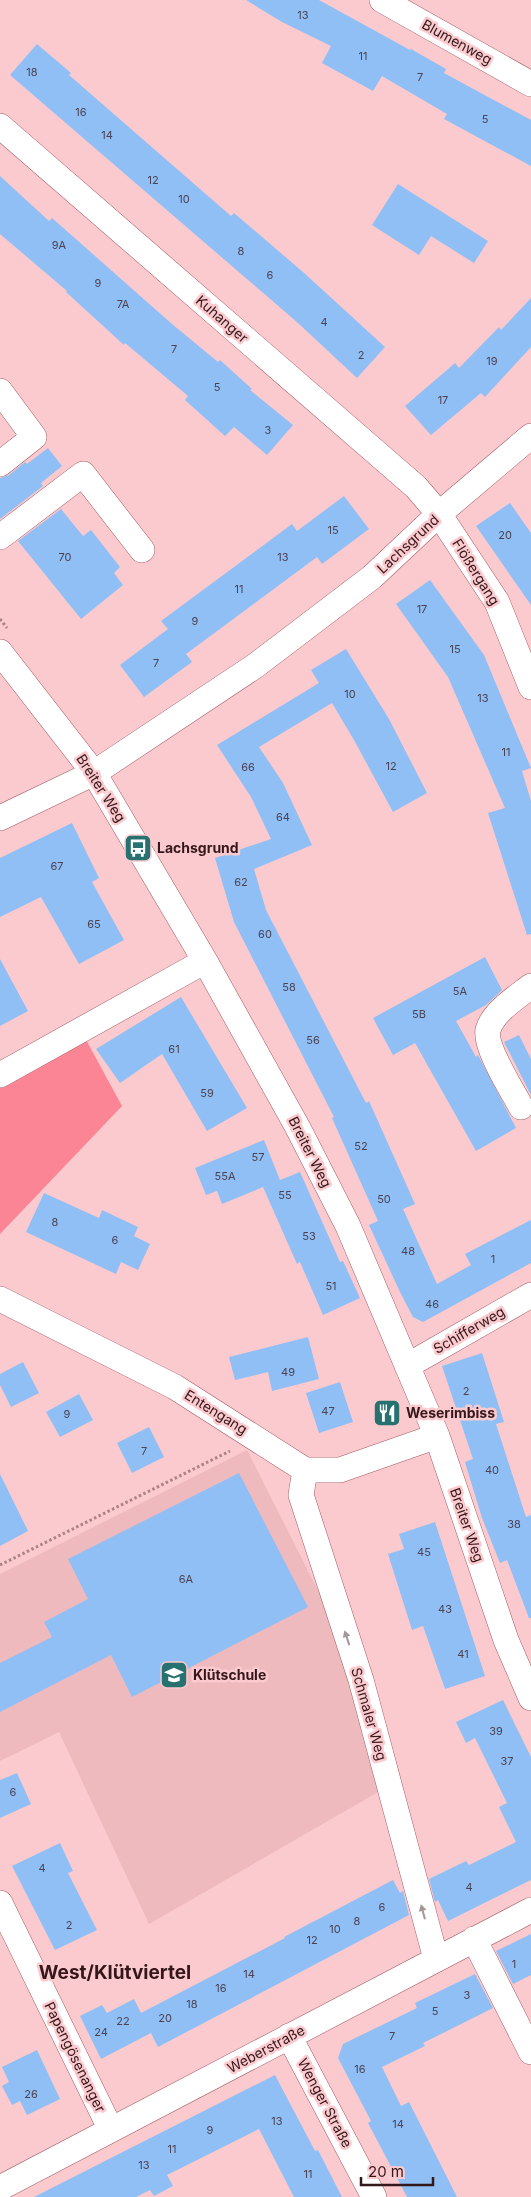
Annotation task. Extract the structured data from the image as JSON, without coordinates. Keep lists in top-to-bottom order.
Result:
{
  "streets": {
    "street": [
      "Blumenweg",
      "Kuhanger",
      "Lachsgrund",
      "Flößergang",
      "Breiter Weg",
      "Schifferweg",
      "Entengang",
      "Schmaler Weg",
      "Weberstraße",
      "Papengösenanger",
      "Wenger Straße"
    ]
  },
  "crossings": [
    ["Kuhanger", "Lachsgrund"],
    ["Kuhanger", "Flößergang"],
    ["Lachsgrund", "Flößergang"],
    ["Lachsgrund", "Breiter Weg"],
    ["Breiter Weg", "Schifferweg"],
    ["Entengang", "Schmaler Weg"],
    ["Schmaler Weg", "Weberstraße"],
    ["Weberstraße", "Papengösenanger"],
    ["Weberstraße", "Wenger Straße"]
  ],
  "one_way": ["Schmaler Weg"],
  "districts": ["West/Klütviertel"],
  "places": {
    "bus stop": ["Lachsgrund"],
    "restaurant": ["Weserimbiss"],
    "school or university": ["Klütschule"]
  },
  "house_numbers": [
    "13",
    "11",
    "18",
    "7",
    "16",
    "5",
    "14",
    "12",
    "10",
    "9A",
    "8",
    "6",
    "9",
    "7A",
    "4",
    "7",
    "2",
    "19",
    "5",
    "17",
    "3",
    "15",
    "20",
    "70",
    "13",
    "11",
    "17",
    "9",
    "15",
    "7",
    "10",
    "13",
    "11",
    "12",
    "66",
    "64",
    "67",
    "62",
    "65",
    "60",
    "58",
    "5A",
    "5B",
    "56",
    "61",
    "59",
    "52",
    "57",
    "55A",
    "55",
    "50",
    "8",
    "53",
    "6",
    "48",
    "1",
    "51",
    "46",
    "49",
    "2",
    "47",
    "9",
    "7",
    "40",
    "38",
    "45",
    "6A",
    "43",
    "41",
    "39",
    "37",
    "6",
    "4",
    "4",
    "6",
    "8",
    "2",
    "10",
    "12",
    "1",
    "14",
    "16",
    "3",
    "18",
    "5",
    "20",
    "22",
    "24",
    "7",
    "16",
    "26",
    "13",
    "14",
    "9",
    "11",
    "13",
    "11"
  ],
  "scale_bar": "20 m"
}
